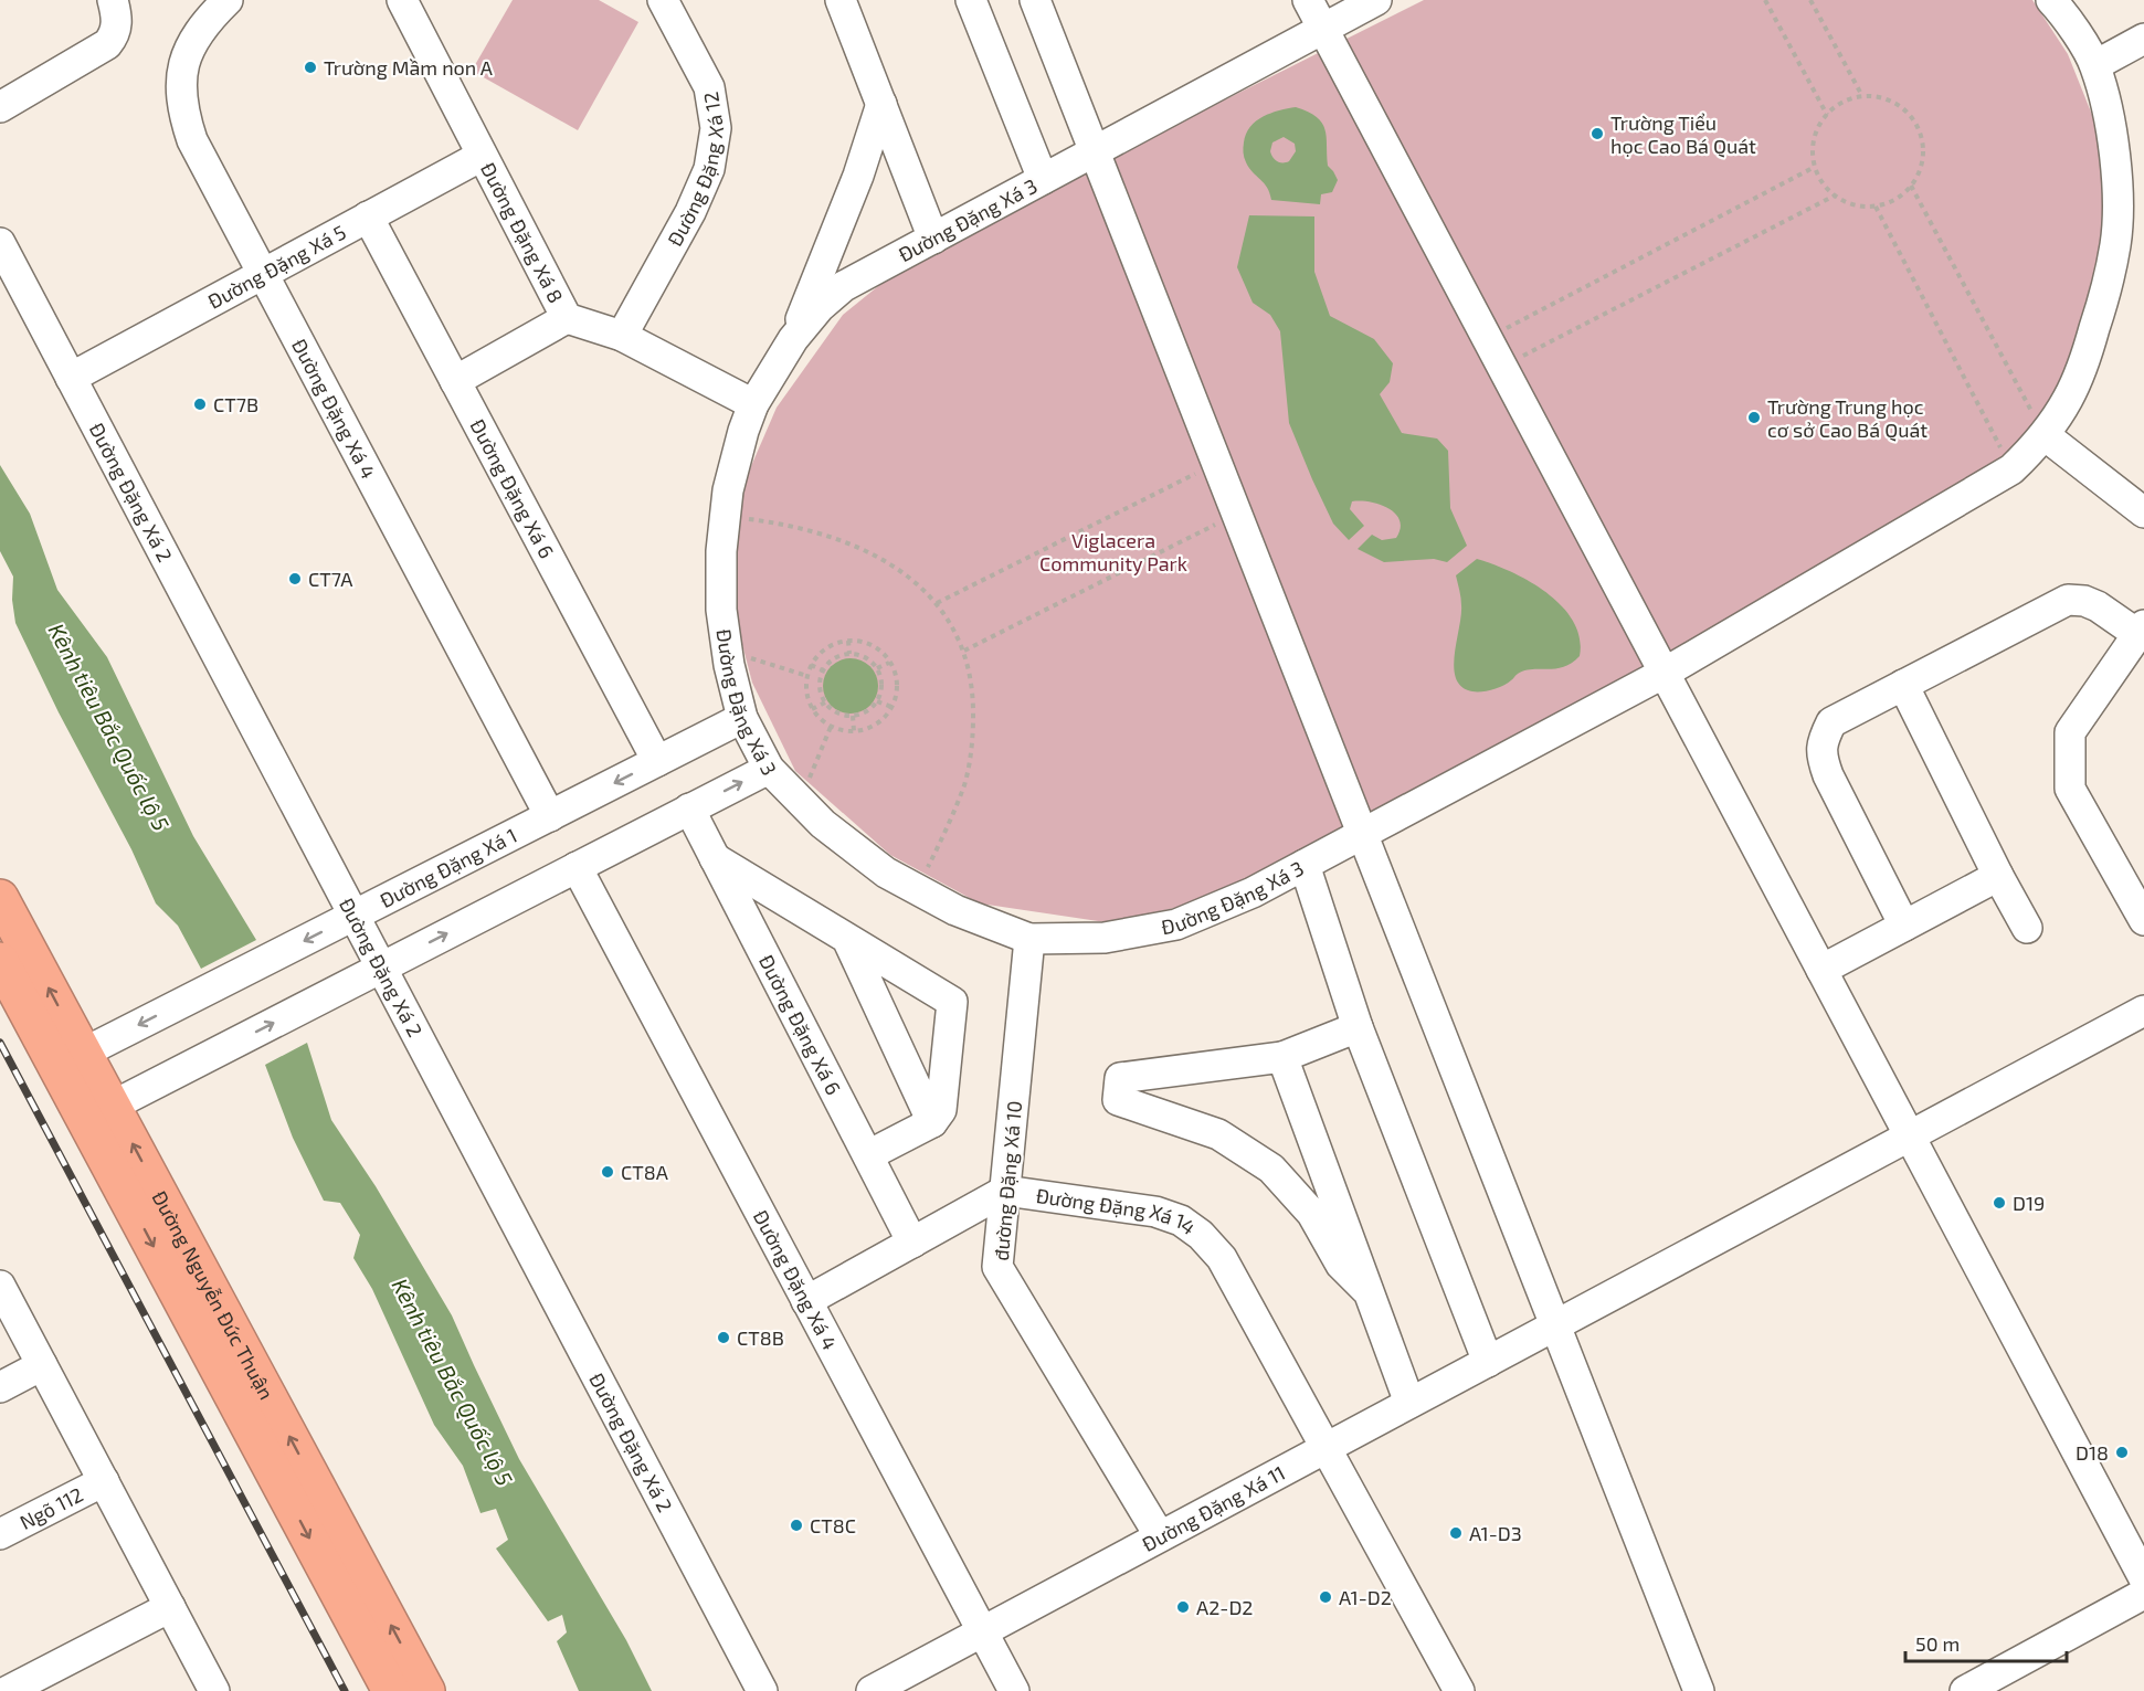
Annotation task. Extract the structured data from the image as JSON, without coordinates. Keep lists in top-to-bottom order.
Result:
{
  "streets": {
    "highway": ["Đường Nguyễn Đức Thuận"],
    "street": [
      "Đường Đặng Xá 12",
      "Đường Đặng Xá 3",
      "Đường Đặng Xá 8",
      "Đường Đặng Xá 5",
      "Đường Đặng Xá 4",
      "Đường Đặng Xá 6",
      "Đường Đặng Xá 2",
      "Đường Đặng Xá 1",
      "đường Đặng Xá 10",
      "Đường Đặng Xá 14",
      "Ngõ 112",
      "Đường Đặng Xá 11"
    ]
  },
  "crossings": [
    ["Đường Đặng Xá 12", "Đường Đặng Xá 8"],
    ["Đường Đặng Xá 3", "Đường Đặng Xá 8"],
    ["Đường Đặng Xá 3", "Đường Đặng Xá 1"],
    ["Đường Đặng Xá 3", "đường Đặng Xá 10"],
    ["Đường Đặng Xá 8", "Đường Đặng Xá 5"],
    ["Đường Đặng Xá 5", "Đường Đặng Xá 4"],
    ["Đường Đặng Xá 5", "Đường Đặng Xá 6"],
    ["Đường Đặng Xá 5", "Đường Đặng Xá 2"],
    ["Đường Đặng Xá 4", "Đường Đặng Xá 1"],
    ["Đường Đặng Xá 4", "Đường Đặng Xá 14"],
    ["Đường Đặng Xá 4", "Đường Đặng Xá 11"],
    ["Đường Đặng Xá 6", "Đường Đặng Xá 1"],
    ["Đường Đặng Xá 6", "Đường Đặng Xá 14"],
    ["Đường Đặng Xá 2", "Đường Đặng Xá 1"],
    ["Đường Đặng Xá 1", "Đường Nguyễn Đức Thuận"],
    ["đường Đặng Xá 10", "Đường Đặng Xá 14"],
    ["đường Đặng Xá 10", "Đường Đặng Xá 11"],
    ["Đường Đặng Xá 14", "Đường Đặng Xá 11"]
  ],
  "water": ["Kênh tiêu Bắc Quốc lộ 5"],
  "parks": ["Viglacera Community Park"],
  "places": [
    "Trường Mầm non A",
    "Trường Tiểu học Cao Bá Quát",
    "CT7B",
    "Trường Trung học cơ sở Cao Bá Quát",
    "CT7A",
    "CT8A",
    "D19",
    "CT8B",
    "D18",
    "CT8C",
    "A1-D3",
    "A1-D2",
    "A2-D2"
  ],
  "scale_bar": "50 m"
}
